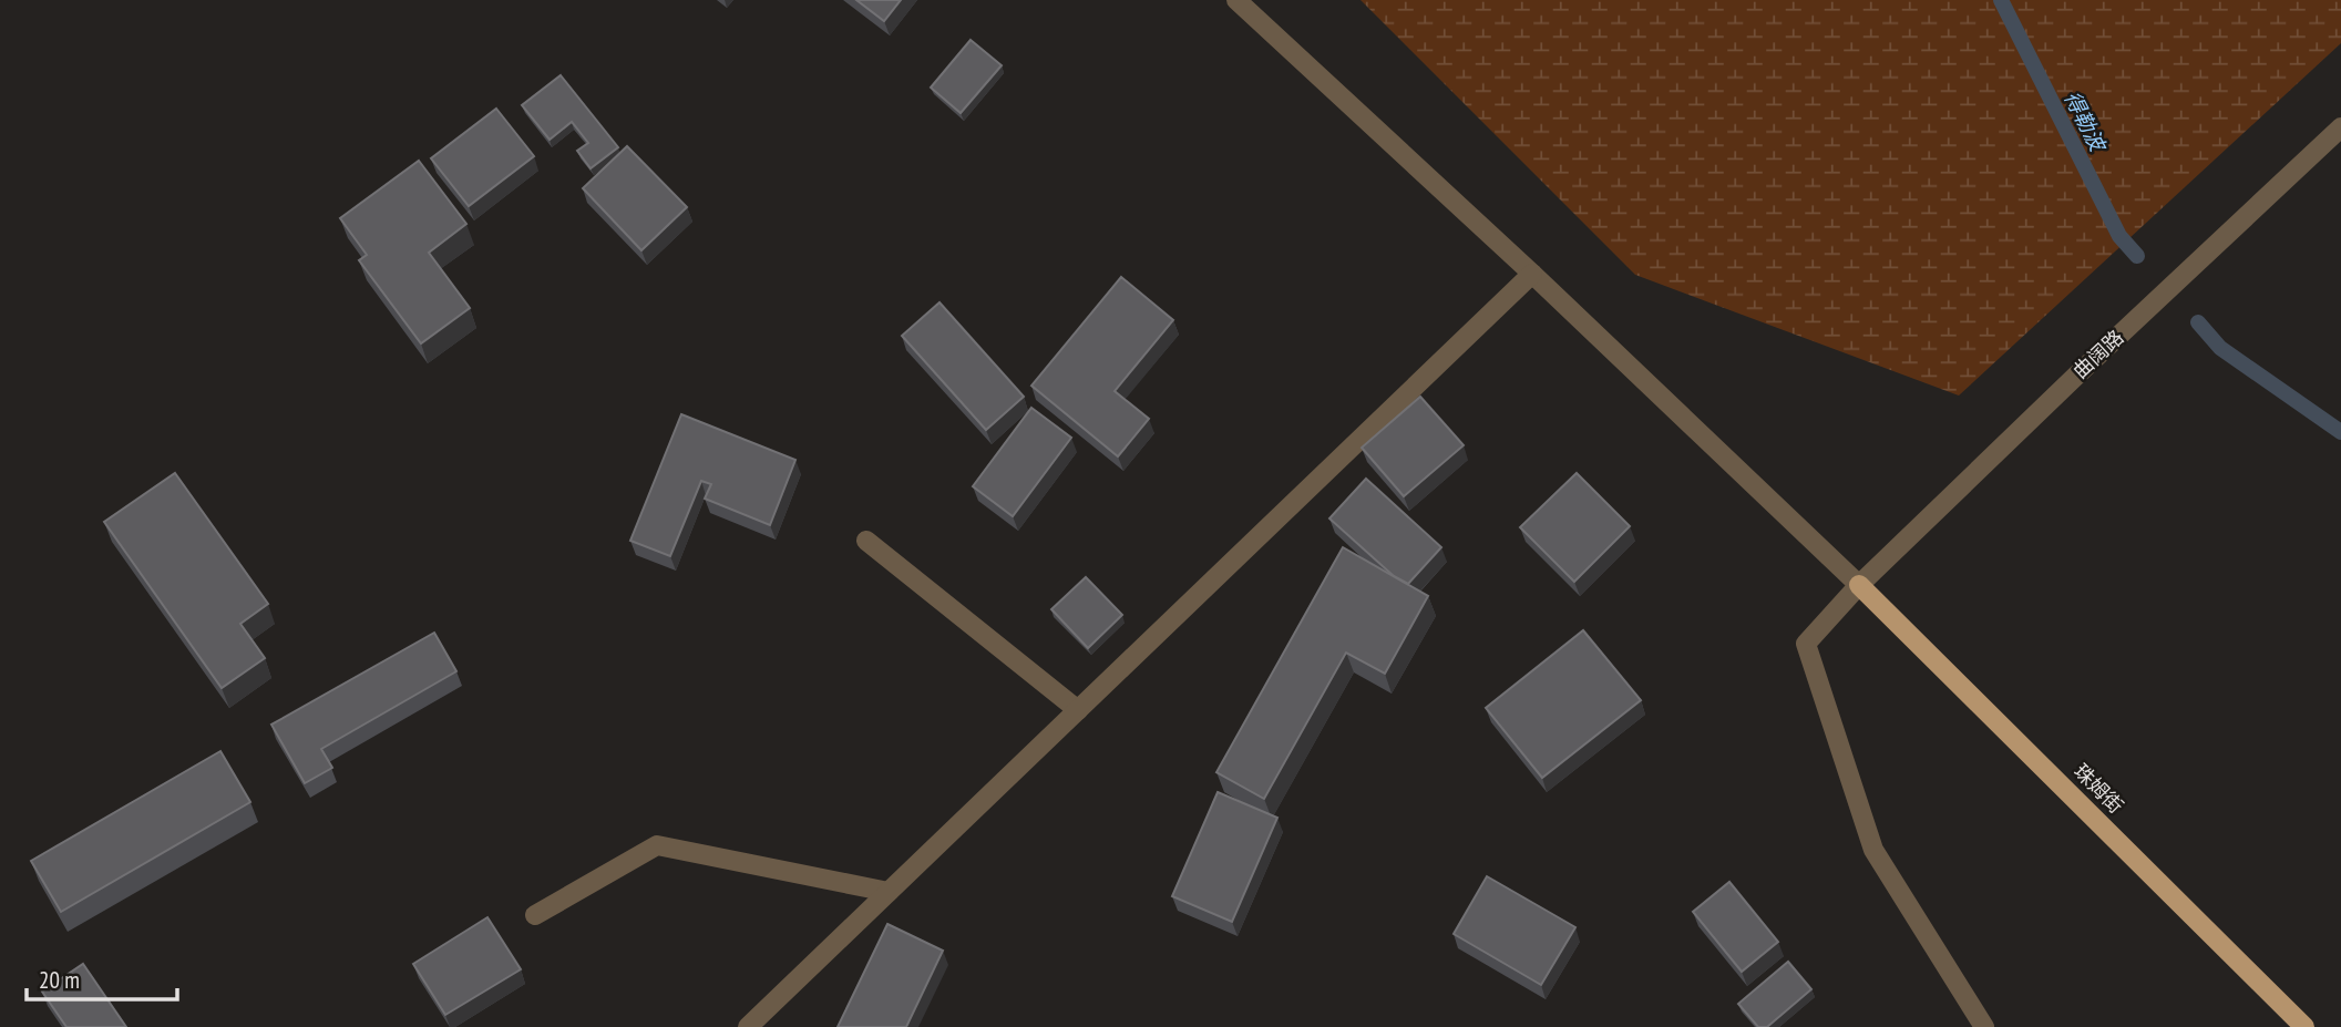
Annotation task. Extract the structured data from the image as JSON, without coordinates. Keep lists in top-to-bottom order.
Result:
{
  "streets": {
    "main road": ["珠姆街"],
    "street": ["曲阔路"]
  },
  "crossings": [
    ["曲阔路", "珠姆街"]
  ],
  "water": ["得勒波"],
  "scale_bar": "20 m"
}
